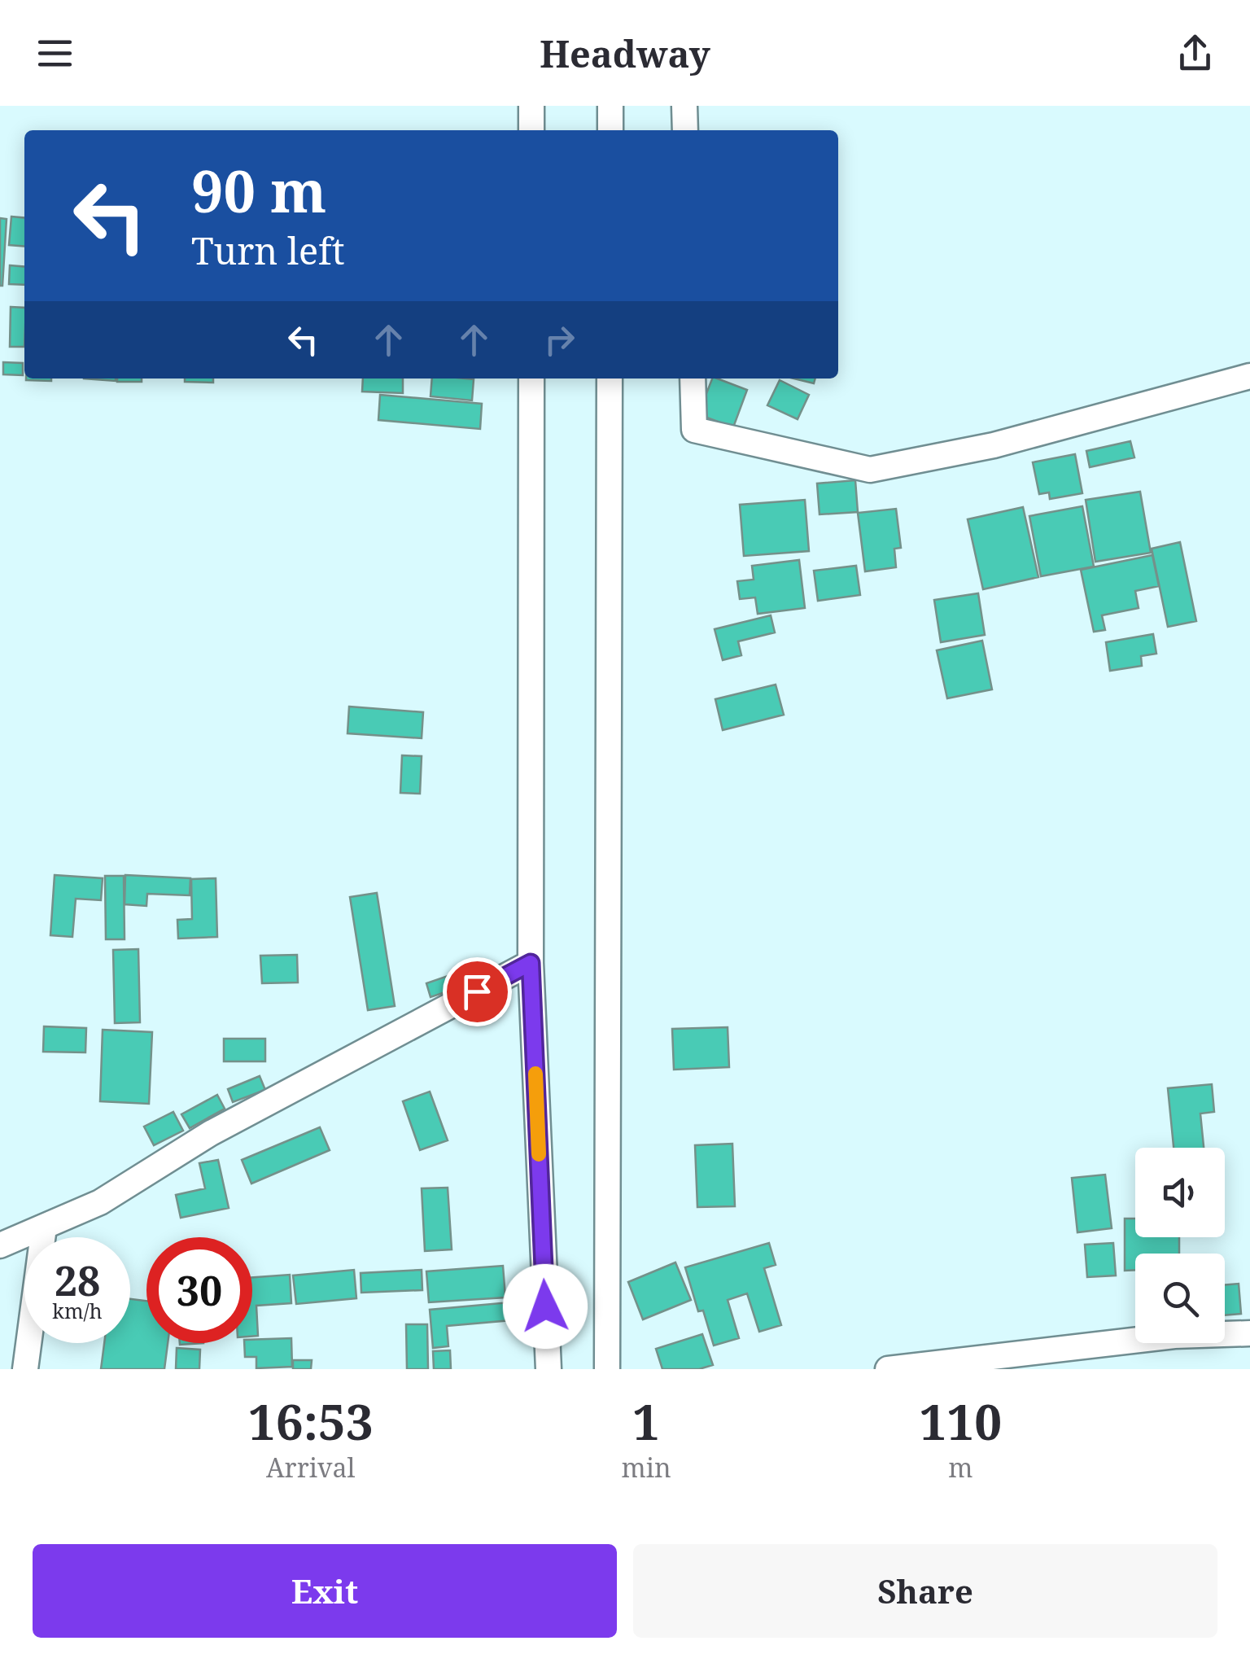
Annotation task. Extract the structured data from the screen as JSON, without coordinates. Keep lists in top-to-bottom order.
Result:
{
  "page": {
    "header": "Headway",
    "turn": ["90 m", "Turn left"],
    "speed": "28 km/h",
    "limit": "30",
    "eta": [
      "16:53",
      "Arrival",
      "1",
      "min",
      "110",
      "m"
    ],
    "buttons": ["Exit", "Share"]
  }
}
